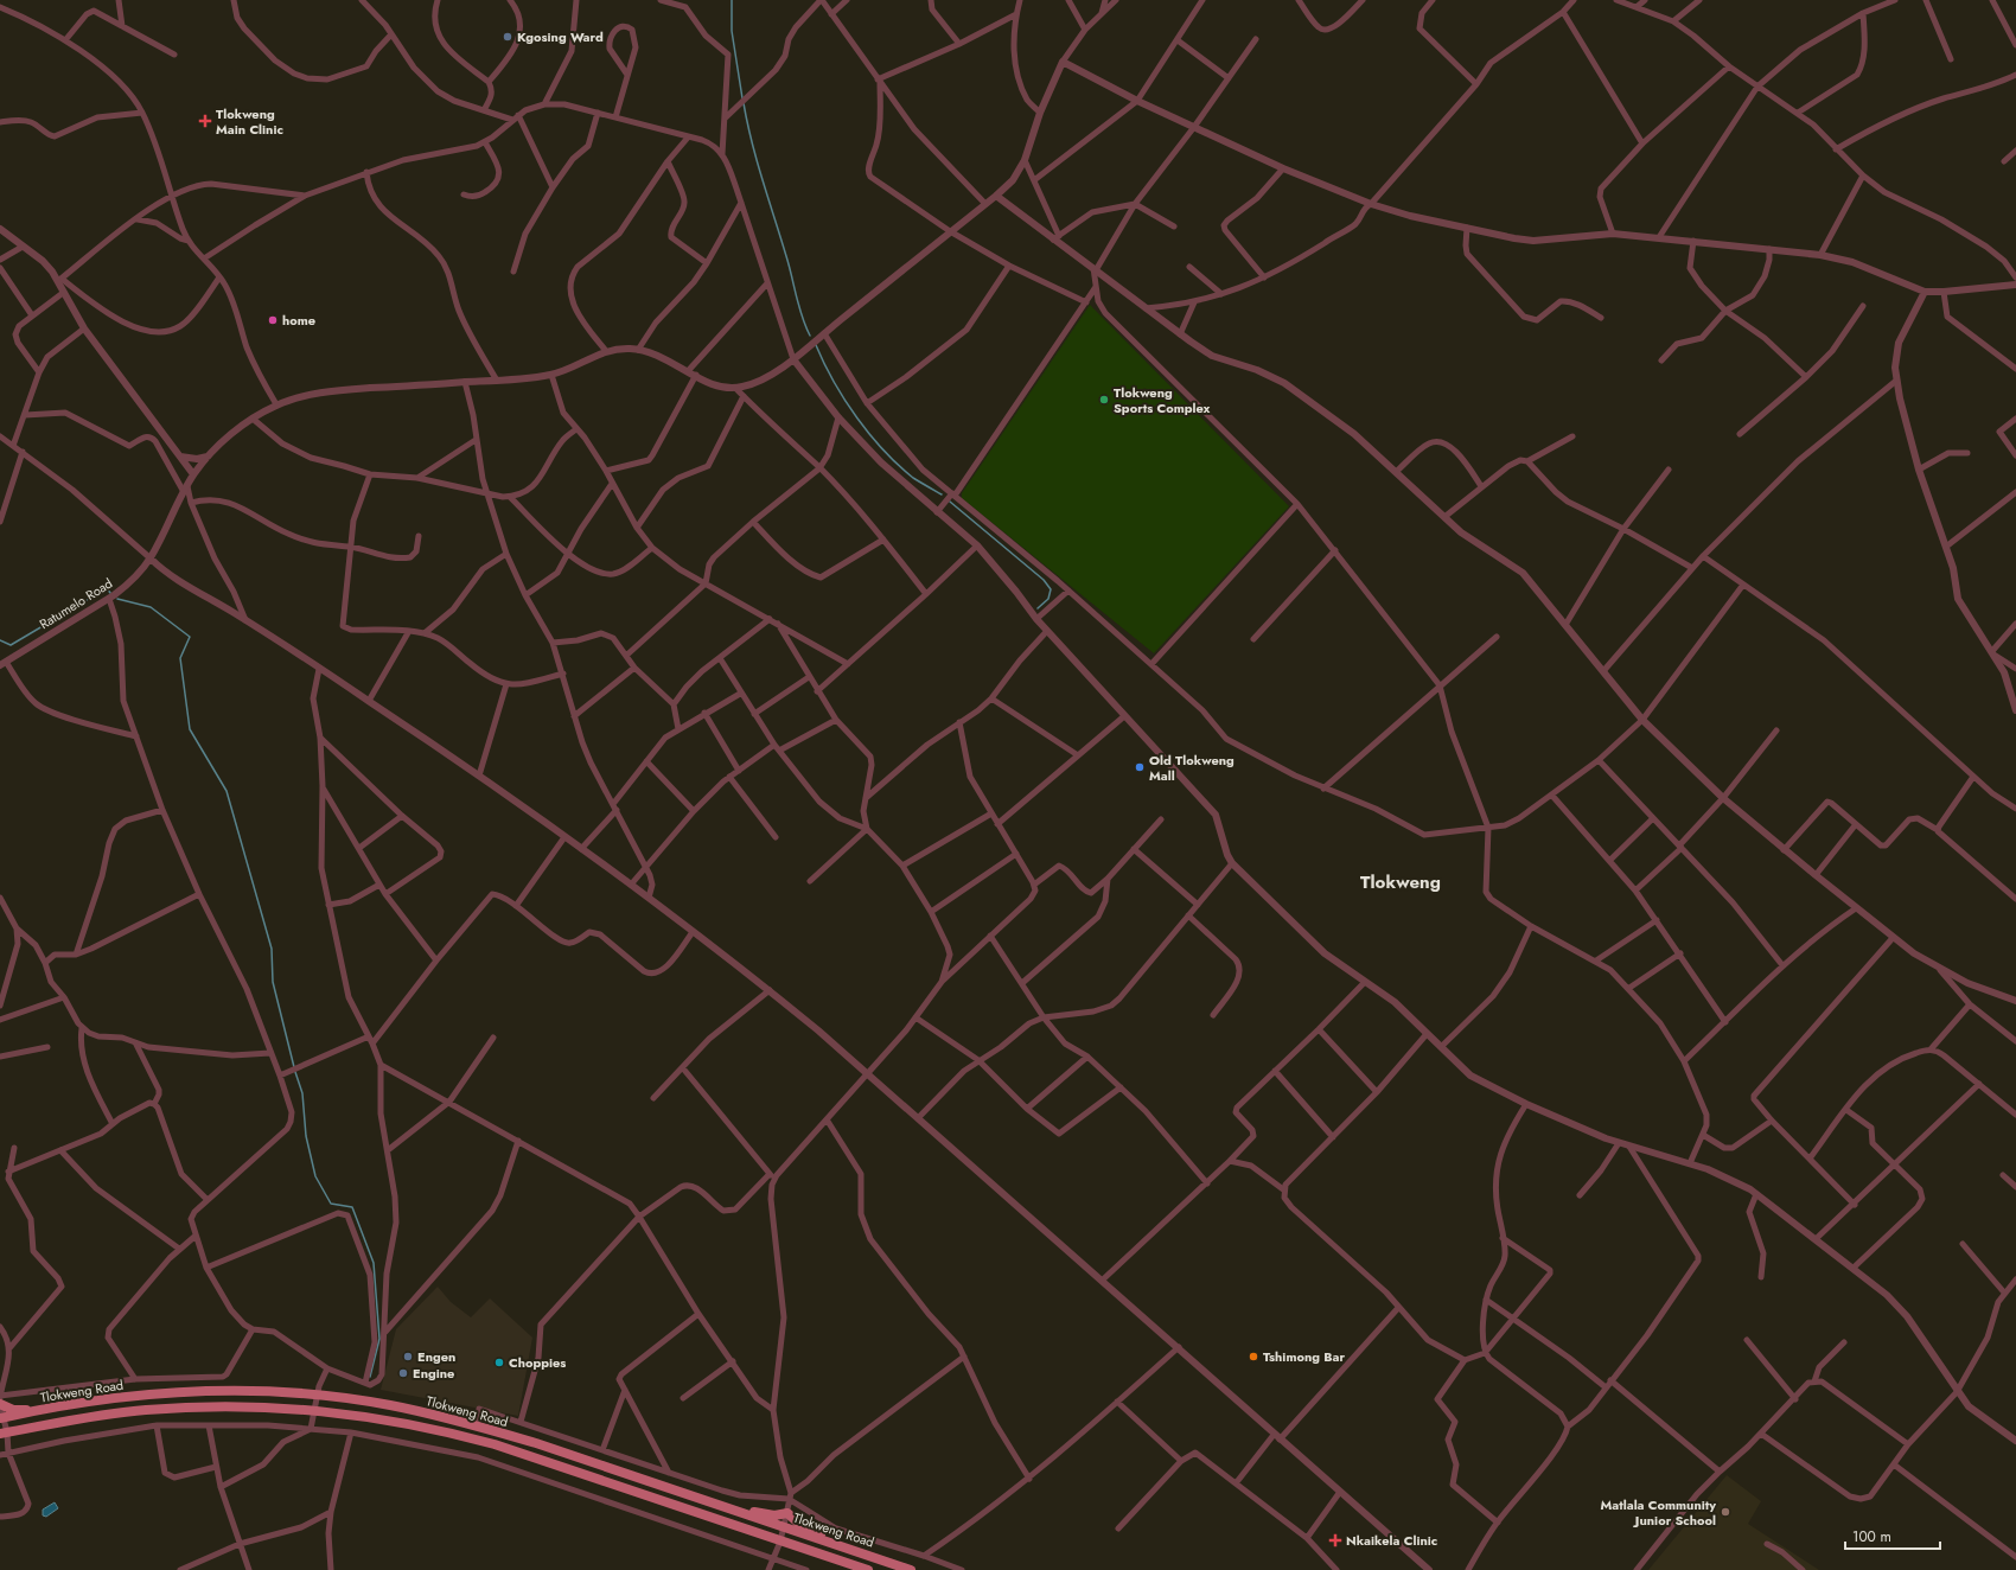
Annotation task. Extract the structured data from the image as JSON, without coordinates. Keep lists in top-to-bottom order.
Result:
{
  "streets": {
    "main road": ["Tlokweng Road"],
    "street": ["Ratumelo Road"]
  },
  "districts": ["Tlokweng"],
  "places": {
    "other": [
      "Kgosing Ward",
      "home",
      "Tlokweng Sports Complex",
      "Old Tlokweng Mall",
      "Engen",
      "Tshimong Bar",
      "Choppies",
      "Engine",
      "Matlala Community Junior School"
    ],
    "health": ["Tlokweng Main Clinic", "Nkaikela Clinic"]
  },
  "scale_bar": "100 m"
}
